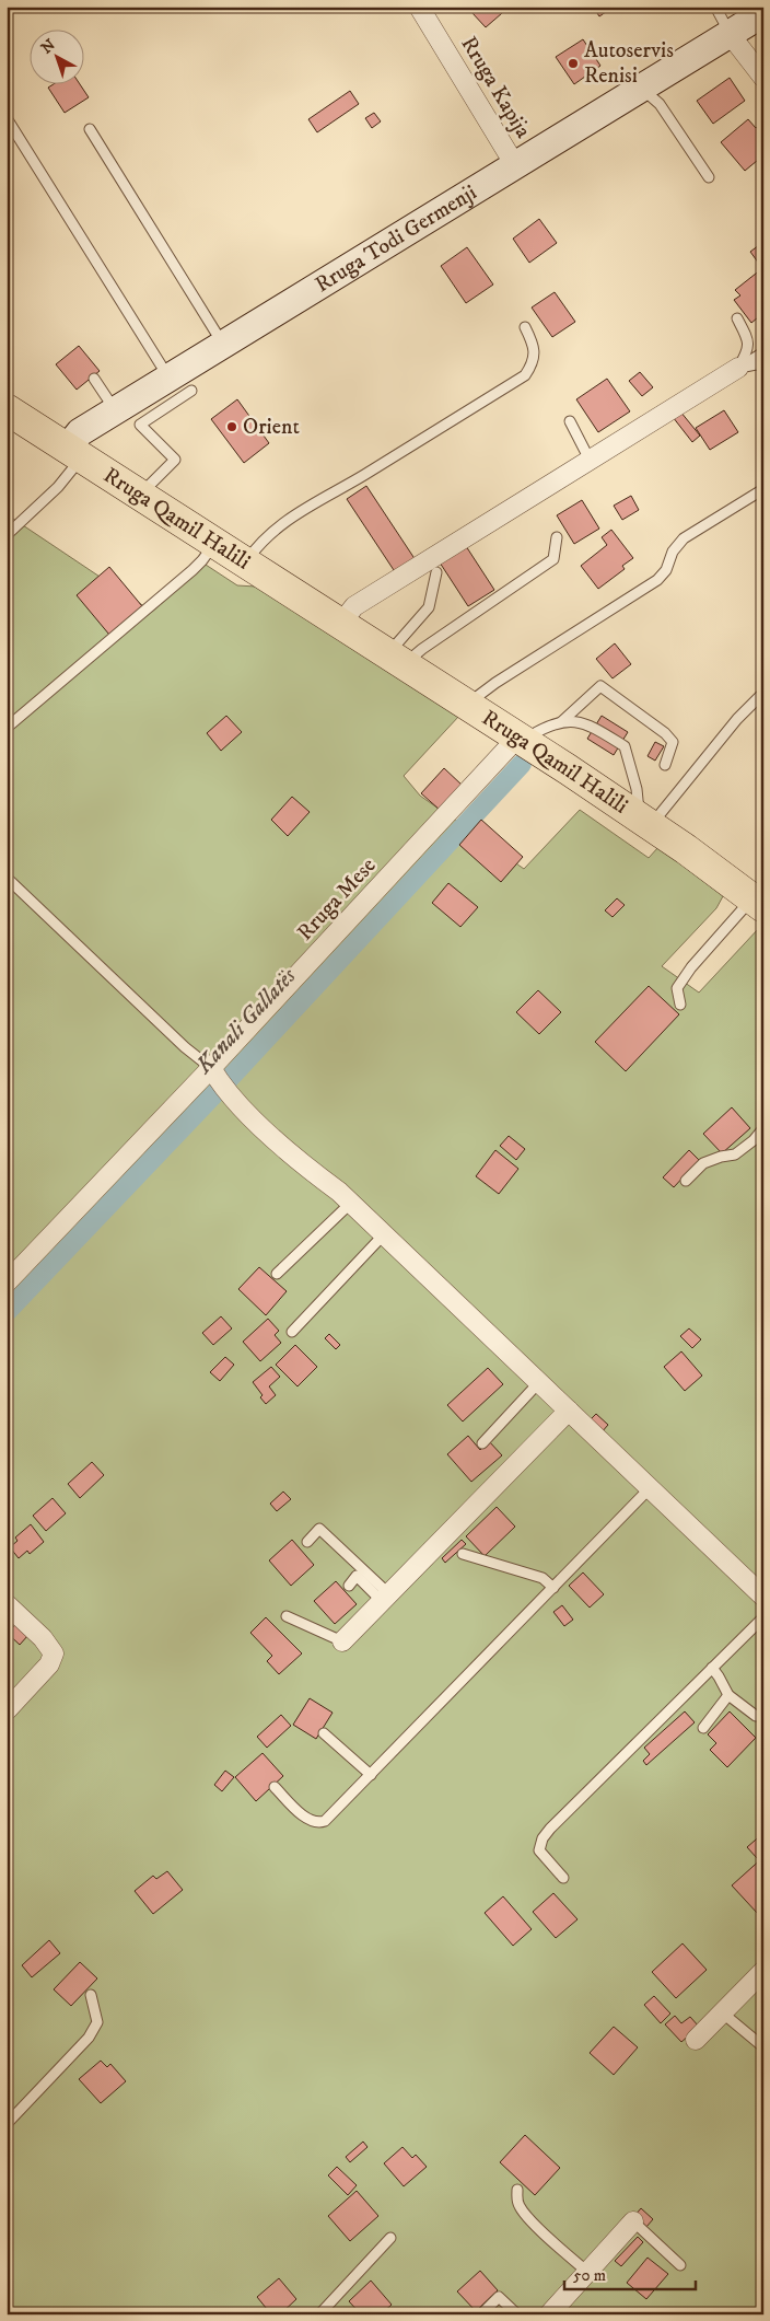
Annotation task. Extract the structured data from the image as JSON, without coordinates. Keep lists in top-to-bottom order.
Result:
{
  "streets": {
    "main road": ["Rruga Qamil Halili"],
    "street": ["Rruga Kapija", "Rruga Todi Germenji", "Rruga Mese"]
  },
  "crossings": [
    ["Rruga Kapija", "Rruga Todi Germenji"],
    ["Rruga Todi Germenji", "Rruga Qamil Halili"],
    ["Rruga Qamil Halili", "Rruga Mese"]
  ],
  "water": ["Kanali Gallatës"],
  "places": ["Autoservis Renisi", "Orient"],
  "scale_bar": "50 m",
  "north": "top left"
}
